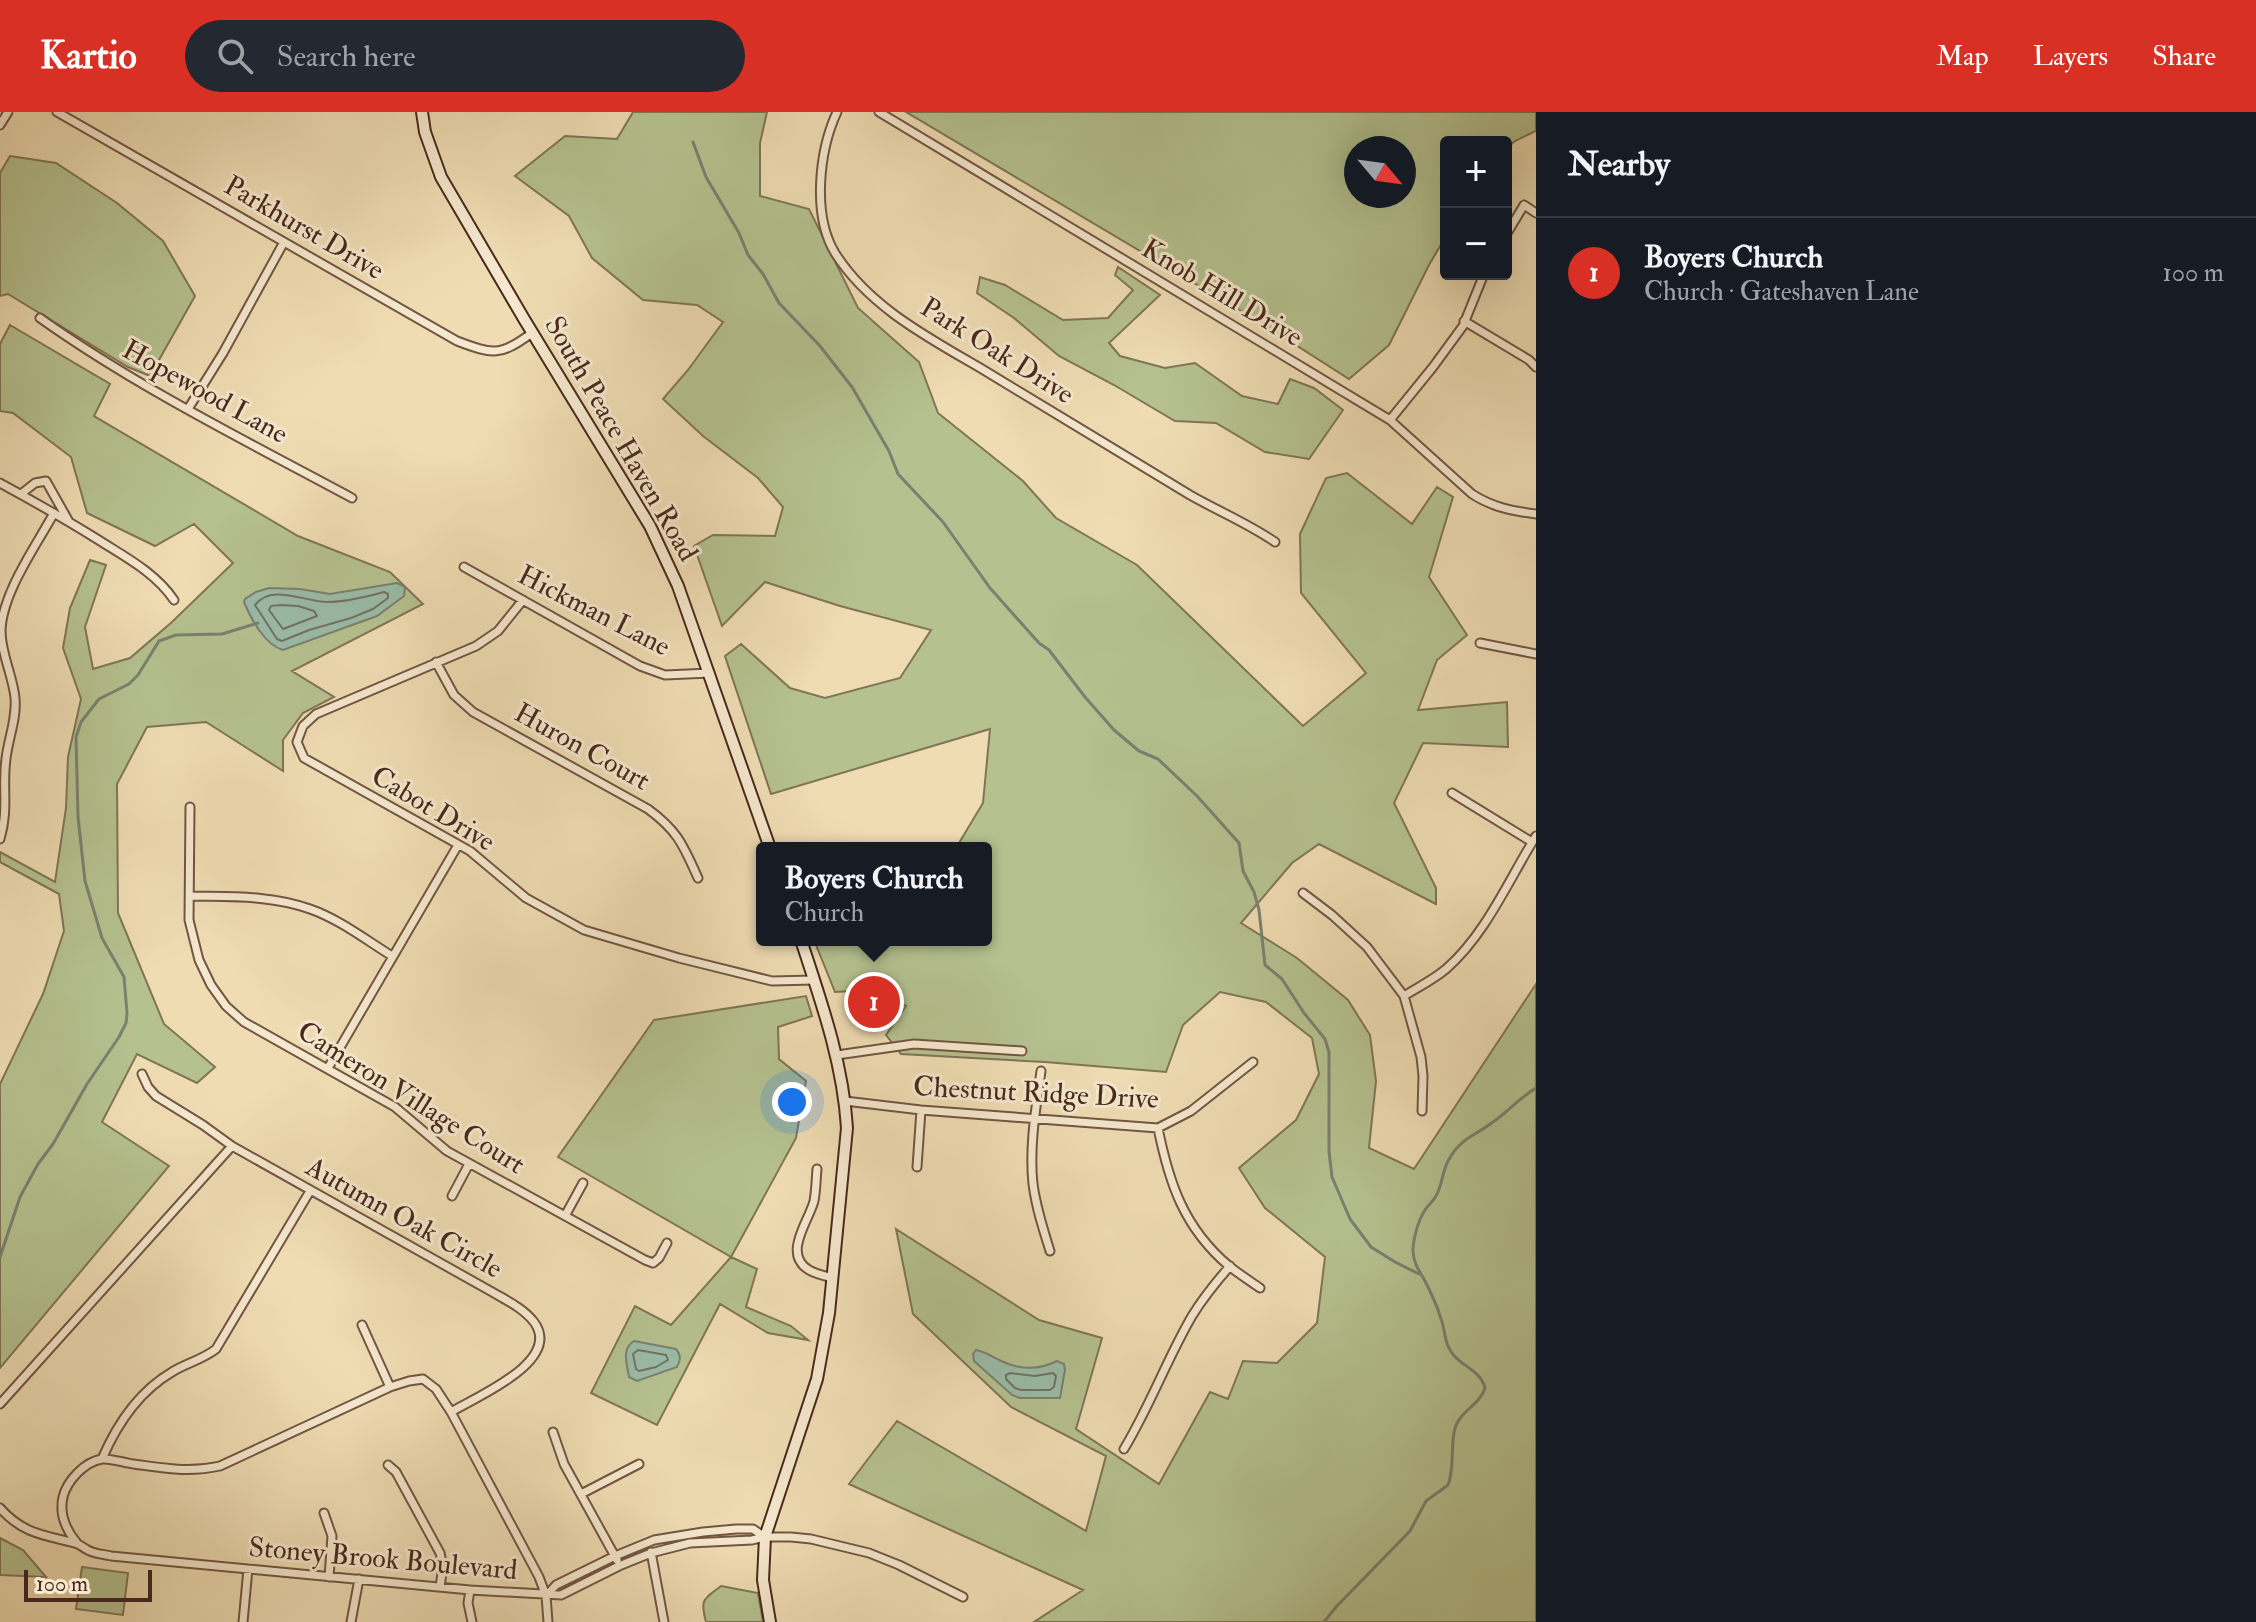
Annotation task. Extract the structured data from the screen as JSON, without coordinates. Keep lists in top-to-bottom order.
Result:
{
  "streets": {
    "main road": ["South Peace Haven Road"],
    "street": [
      "Parkhurst Drive",
      "Knob Hill Drive",
      "Park Oak Drive",
      "Hopewood Lane",
      "Hickman Lane",
      "Huron Court",
      "Cabot Drive",
      "Chestnut Ridge Drive",
      "Cameron Village Court",
      "Autumn Oak Circle",
      "Stoney Brook Boulevard"
    ]
  },
  "crossings": [
    ["Parkhurst Drive", "South Peace Haven Road"],
    ["South Peace Haven Road", "Hickman Lane"],
    ["Hickman Lane", "Cabot Drive"],
    ["Huron Court", "Cabot Drive"]
  ],
  "scale_bar": "100 m",
  "north": "bottom right",
  "page": {
    "header": "Kartio",
    "search": "Search here",
    "nav": ["Map", "Layers", "Share"],
    "heading": "Nearby",
    "map_buttons": ["+", "−"],
    "list": [
      {
        "mark": "1",
        "name": "Boyers Church",
        "note": "Church · Gateshaven Lane",
        "value": "100 m"
      }
    ],
    "popup": ["Boyers Church", "Church"],
    "pins": "1",
    "scale": "100 m"
  }
}
